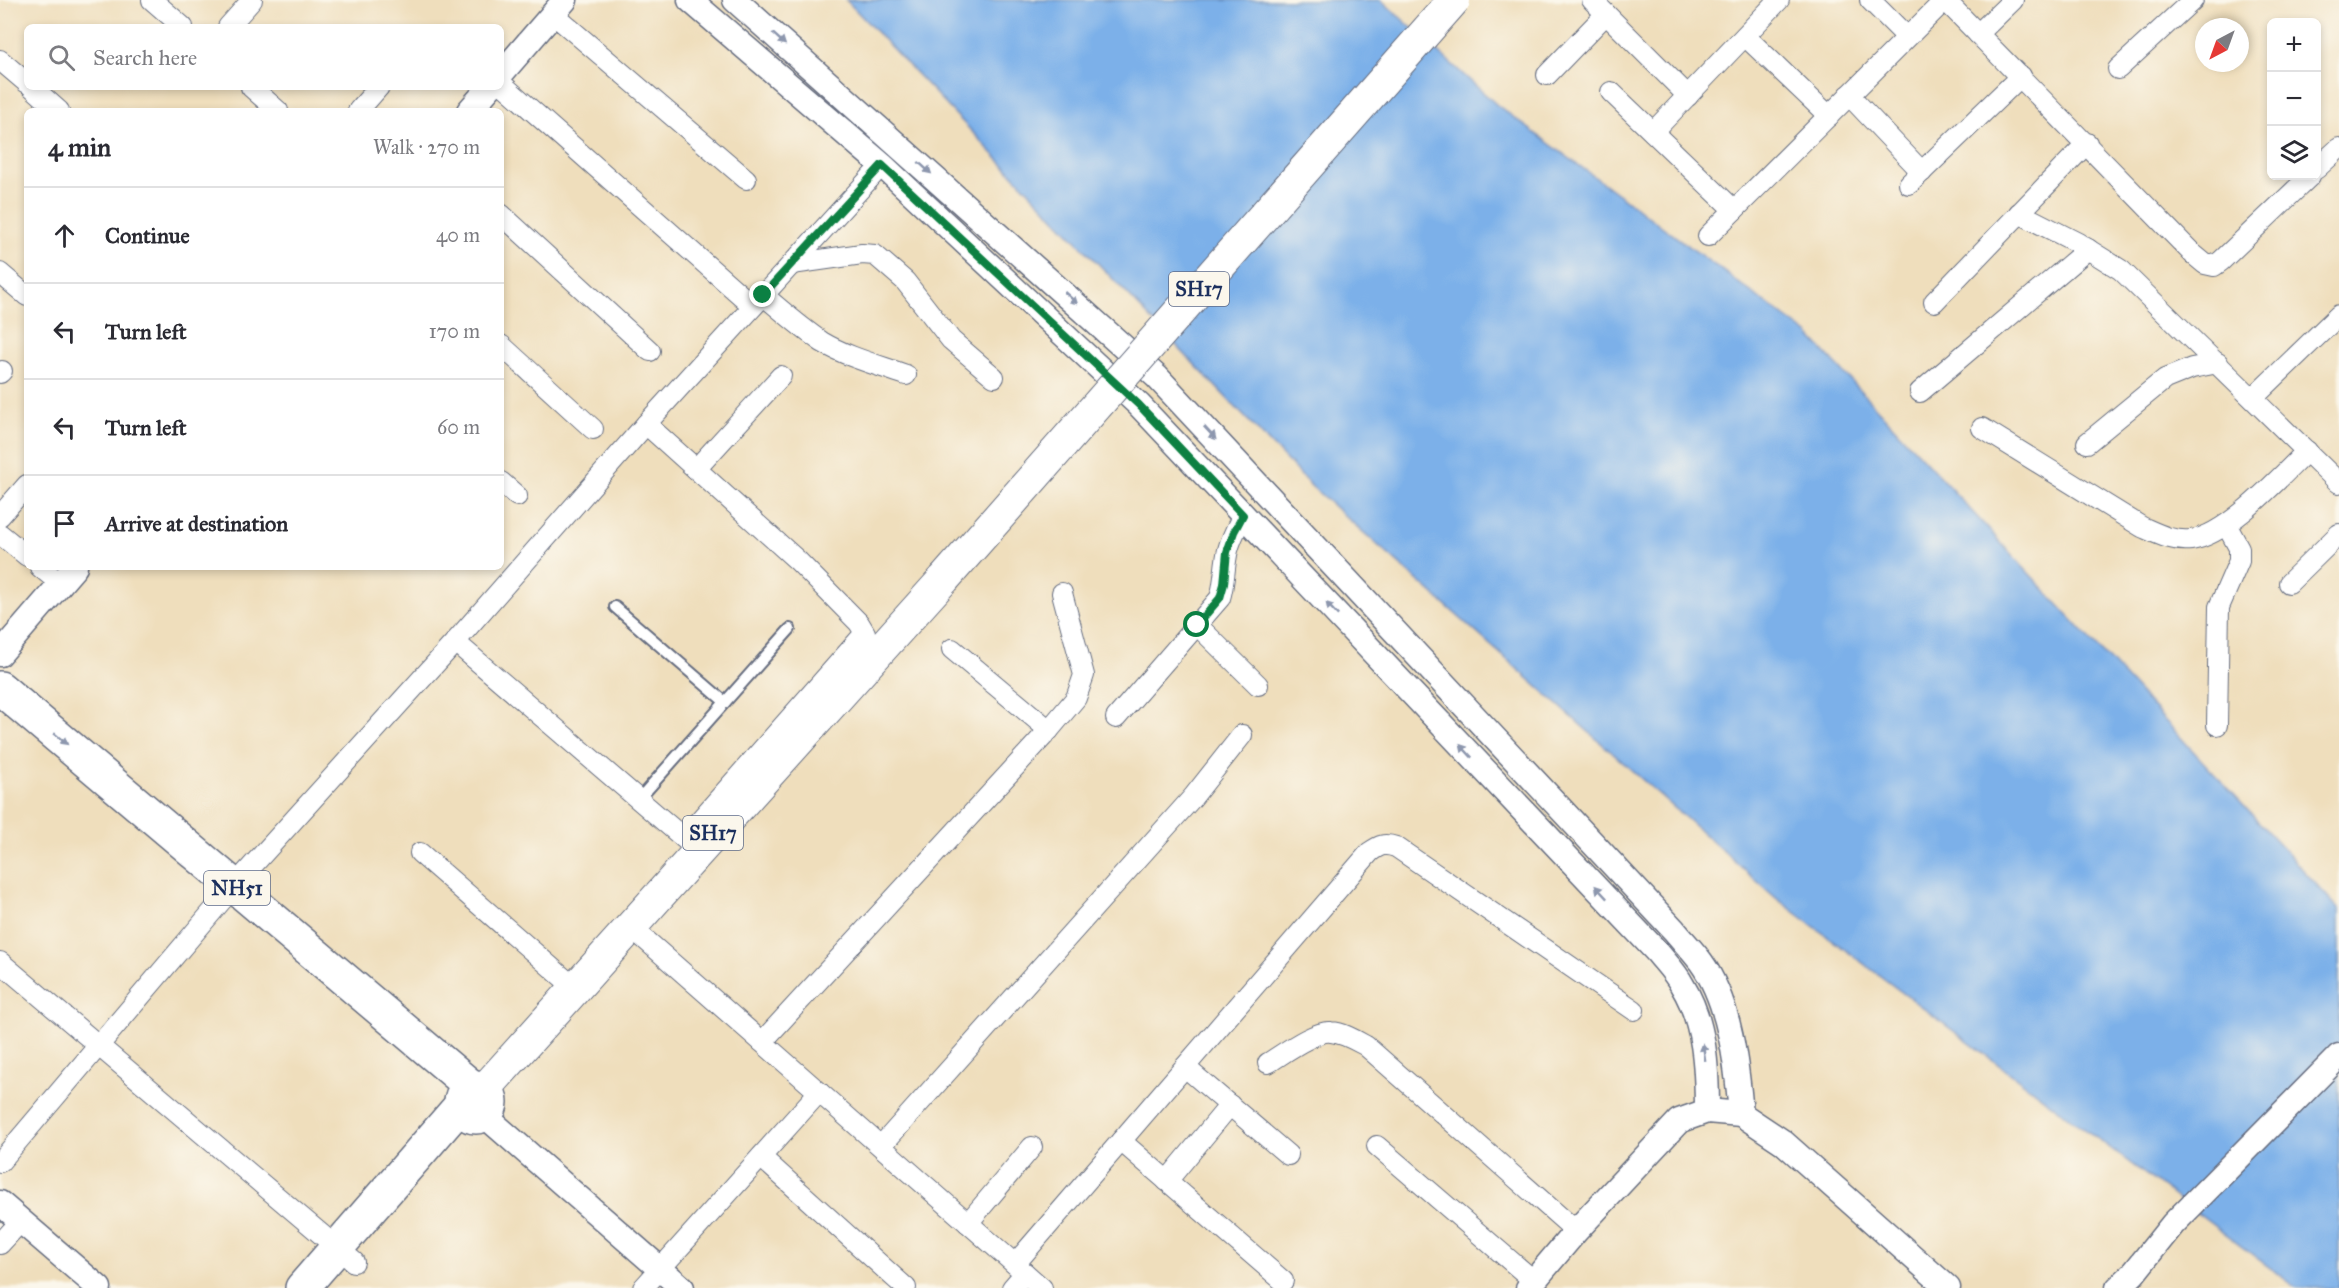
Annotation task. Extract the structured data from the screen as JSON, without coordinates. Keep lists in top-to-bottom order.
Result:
{
  "streets": {
    "highway": ["NH51"],
    "main road": ["SH17"]
  },
  "crossings": [
    ["SH17", "NH51"]
  ],
  "north": "bottom left",
  "page": {
    "map_buttons": ["+", "−"],
    "search": "Search here",
    "heading": ["4 min", "Walk · 270 m"],
    "list": [
      ["Continue", "40 m"],
      ["Turn left", "170 m"],
      ["Turn left", "60 m"],
      "Arrive at destination"
    ]
  }
}
